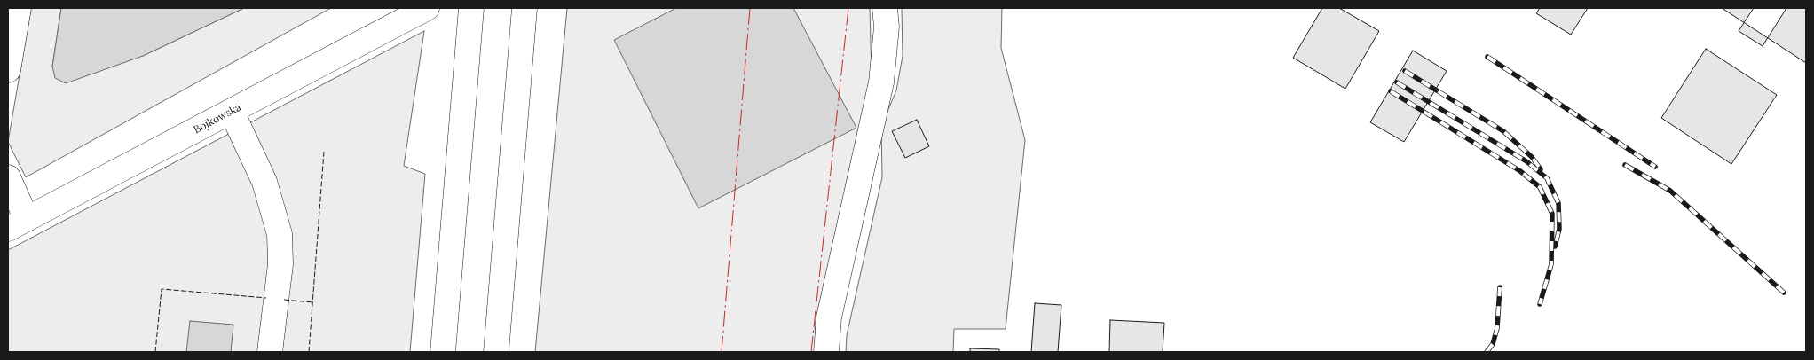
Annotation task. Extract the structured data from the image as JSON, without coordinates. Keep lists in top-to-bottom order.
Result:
{
  "streets": {
    "main road": ["Bojkowska"]
  }
}
